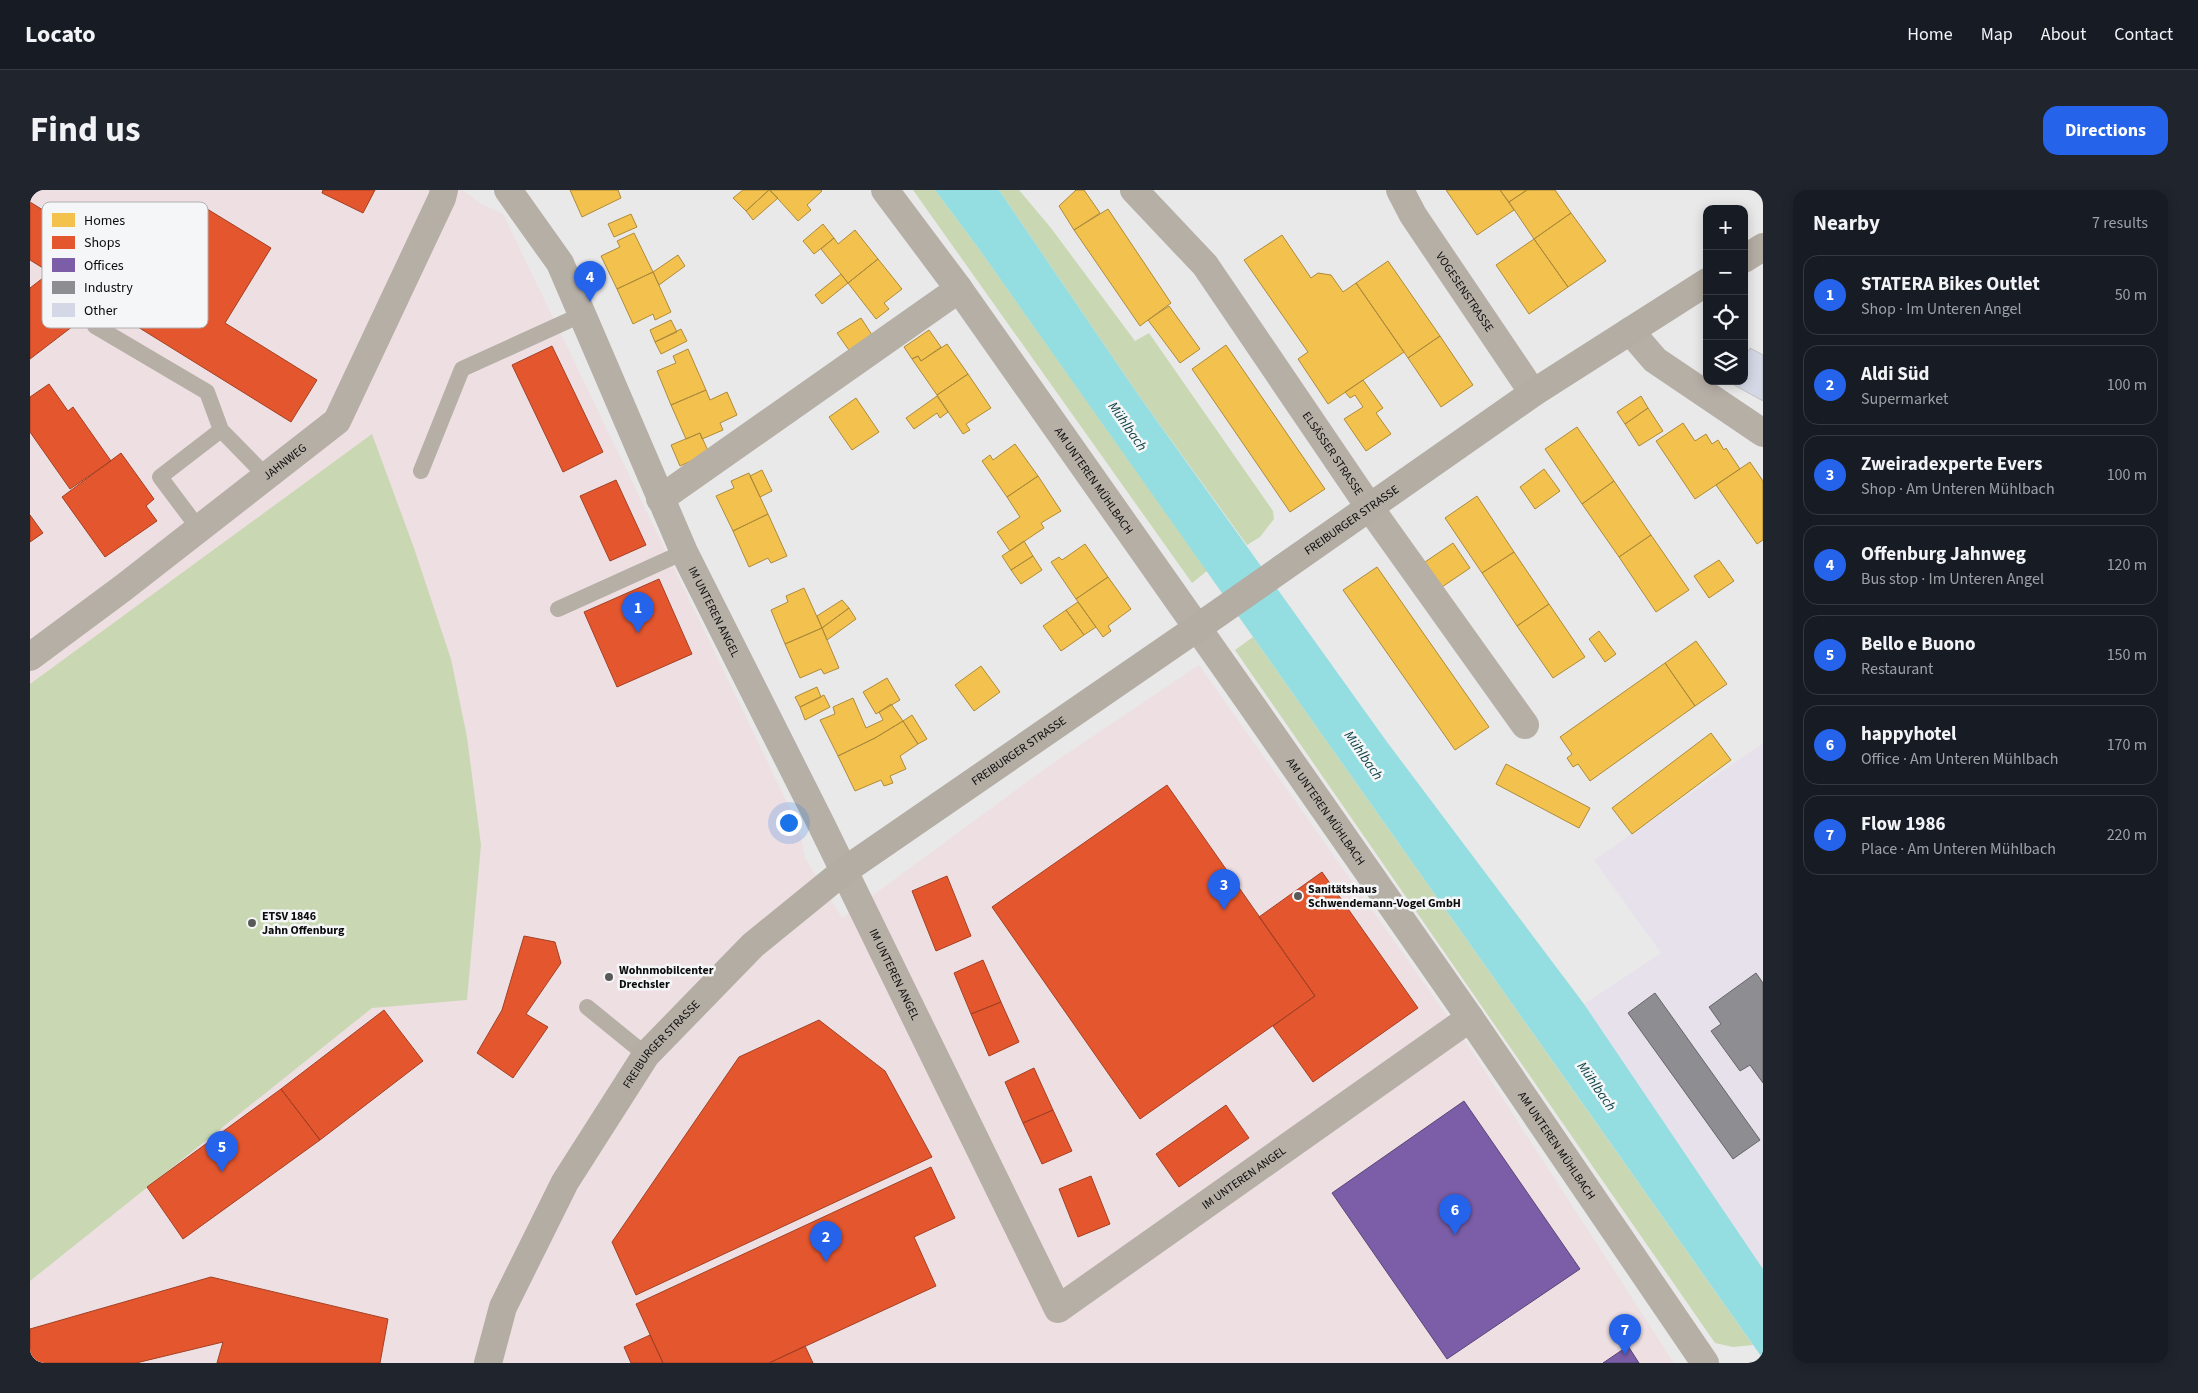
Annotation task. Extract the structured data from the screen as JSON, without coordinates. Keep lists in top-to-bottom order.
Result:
{
  "streets": {
    "main road": ["FREIBURGER STRASSE"],
    "street": [
      "VOGESENSTRASSE",
      "ELSÄSSER STRASSE",
      "JAHNWEG",
      "AM UNTEREN MÜHLBACH",
      "IM UNTEREN ANGEL"
    ]
  },
  "crossings": [
    ["VOGESENSTRASSE", "FREIBURGER STRASSE"],
    ["ELSÄSSER STRASSE", "FREIBURGER STRASSE"],
    ["AM UNTEREN MÜHLBACH", "FREIBURGER STRASSE"],
    ["AM UNTEREN MÜHLBACH", "IM UNTEREN ANGEL"],
    ["FREIBURGER STRASSE", "IM UNTEREN ANGEL"]
  ],
  "water": ["Mühlbach"],
  "places": ["Sanitätshaus Schwendemann-Vogel GmbH", "ETSV 1846 Jahn Offenburg", "Wohnmobilcenter Drechsler"],
  "legend": [
    "Homes",
    "Shops",
    "Offices",
    "Industry",
    "Other"
  ],
  "page": {
    "header": "Locato",
    "nav": [
      "Home",
      "Map",
      "About",
      "Contact"
    ],
    "title": "Find us",
    "buttons": "Directions",
    "heading": ["Nearby", "7 results"],
    "map_buttons": ["+", "−"],
    "list": [
      {
        "mark": "1",
        "name": "STATERA Bikes Outlet",
        "note": "Shop · Im Unteren Angel",
        "value": "50 m"
      },
      {
        "mark": "2",
        "name": "Aldi Süd",
        "note": "Supermarket",
        "value": "100 m"
      },
      {
        "mark": "3",
        "name": "Zweiradexperte Evers",
        "note": "Shop · Am Unteren Mühlbach",
        "value": "100 m"
      },
      {
        "mark": "4",
        "name": "Offenburg Jahnweg",
        "note": "Bus stop · Im Unteren Angel",
        "value": "120 m"
      },
      {
        "mark": "5",
        "name": "Bello e Buono",
        "note": "Restaurant",
        "value": "150 m"
      },
      {
        "mark": "6",
        "name": "happyhotel",
        "note": "Office · Am Unteren Mühlbach",
        "value": "170 m"
      },
      {
        "mark": "7",
        "name": "Flow 1986",
        "note": "Place · Am Unteren Mühlbach",
        "value": "220 m"
      }
    ],
    "pins": [
      "4",
      "1",
      "3",
      "5",
      "6",
      "2",
      "7"
    ]
  }
}
